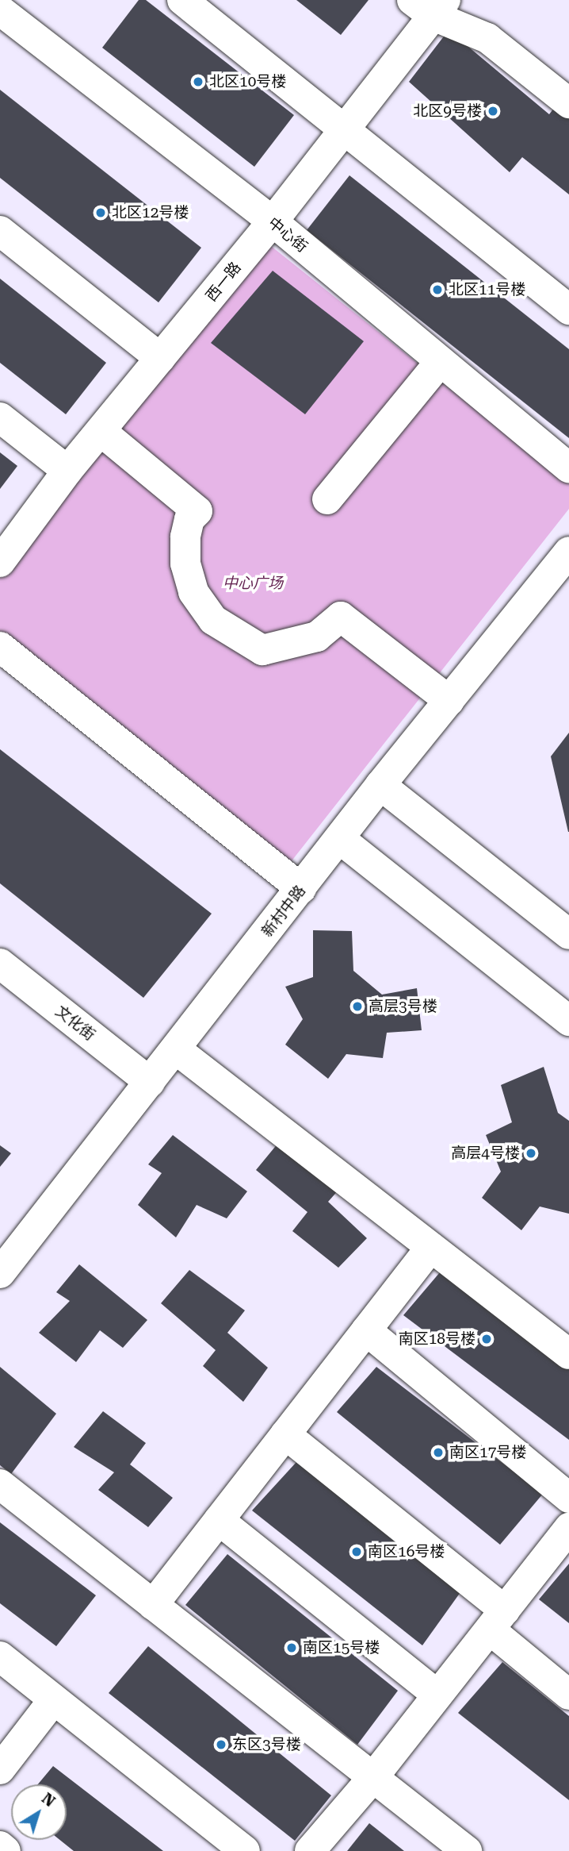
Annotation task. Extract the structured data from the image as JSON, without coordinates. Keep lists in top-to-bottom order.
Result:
{
  "streets": {
    "street": [
      "中心街",
      "西一路",
      "新村中路",
      "文化街"
    ]
  },
  "crossings": [
    ["中心街", "西一路"],
    ["新村中路", "文化街"]
  ],
  "parks": ["中心广场"],
  "places": [
    "北区10号楼",
    "北区9号楼",
    "北区12号楼",
    "北区11号楼",
    "高层3号楼",
    "高层4号楼",
    "南区18号楼",
    "南区17号楼",
    "南区16号楼",
    "南区15号楼",
    "东区3号楼"
  ],
  "north": "top right"
}
